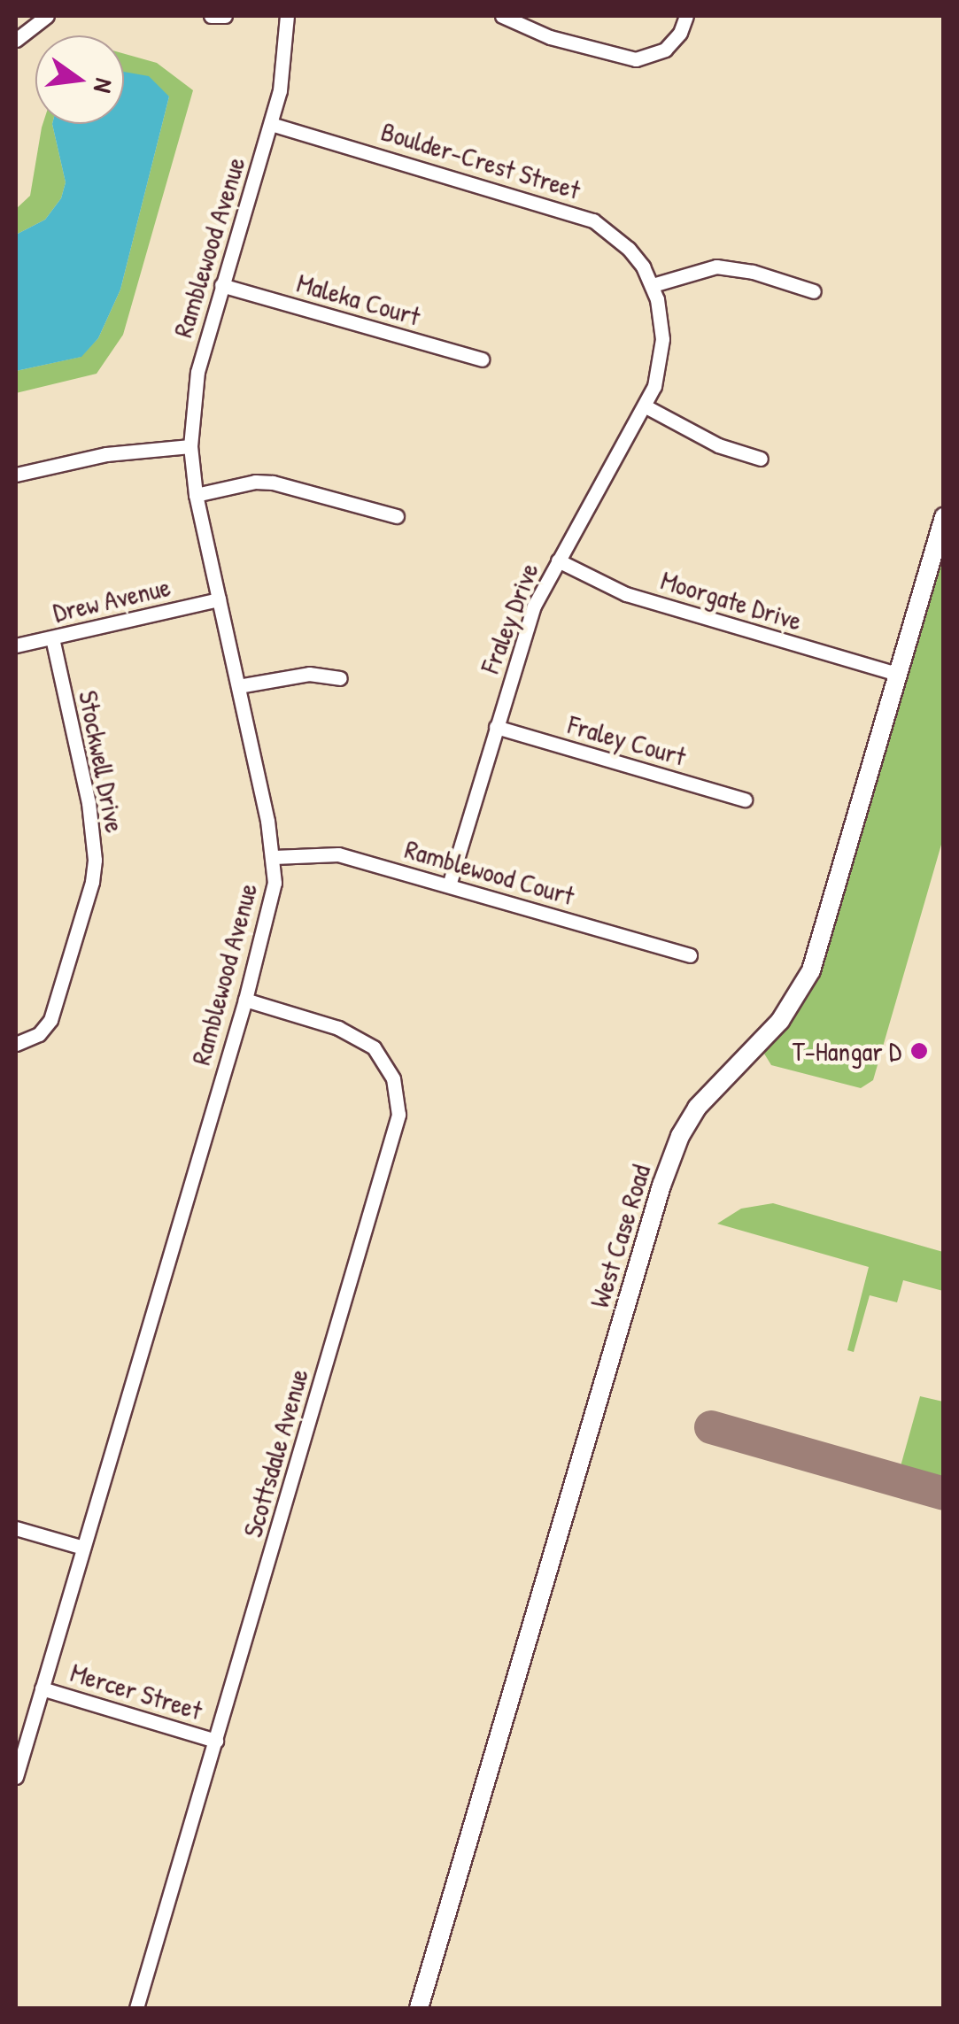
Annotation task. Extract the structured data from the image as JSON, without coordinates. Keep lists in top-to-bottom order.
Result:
{
  "streets": {
    "main road": ["West Case Road"],
    "street": [
      "Boulder-Crest Street",
      "Ramblewood Avenue",
      "Maleka Court",
      "Drew Avenue",
      "Moorgate Drive",
      "Fraley Drive",
      "Fraley Court",
      "Stockwell Drive",
      "Ramblewood Court",
      "Scottsdale Avenue",
      "Mercer Street"
    ]
  },
  "crossings": [
    ["Boulder-Crest Street", "Ramblewood Avenue"],
    ["Boulder-Crest Street", "Fraley Drive"],
    ["Ramblewood Avenue", "Maleka Court"],
    ["Ramblewood Avenue", "Drew Avenue"],
    ["Ramblewood Avenue", "Ramblewood Court"],
    ["Ramblewood Avenue", "Scottsdale Avenue"],
    ["Ramblewood Avenue", "Mercer Street"],
    ["Drew Avenue", "Stockwell Drive"],
    ["Moorgate Drive", "Fraley Drive"],
    ["Moorgate Drive", "West Case Road"],
    ["Fraley Drive", "Fraley Court"],
    ["Fraley Drive", "Ramblewood Court"],
    ["Scottsdale Avenue", "Mercer Street"]
  ],
  "places": ["T-Hangar D"],
  "north": "right"
}
